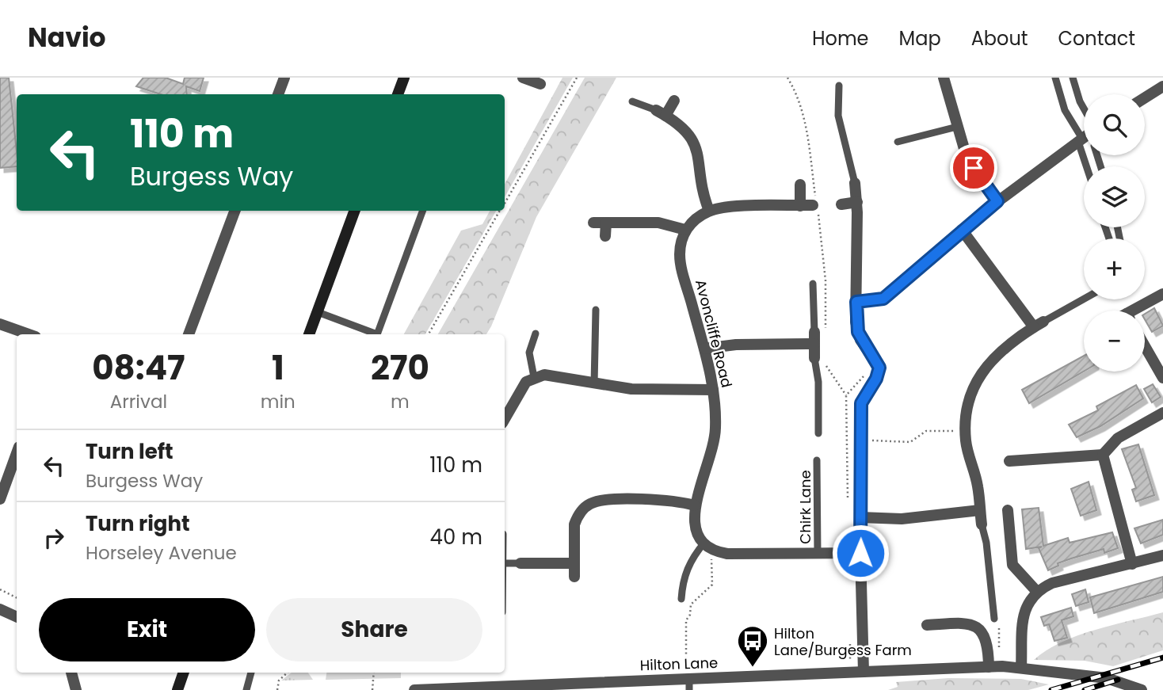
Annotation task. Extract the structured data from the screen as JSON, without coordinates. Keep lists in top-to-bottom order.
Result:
{
  "streets": {
    "street": ["Avoncliffe Road", "Hilton Lane"],
    "lane": ["Chirk Lane"]
  },
  "places": {
    "bus stop": ["Hilton Lane/Burgess Farm"]
  },
  "page": {
    "header": "Navio",
    "nav": [
      "Home",
      "Map",
      "About",
      "Contact"
    ],
    "map_buttons": ["+", "−"],
    "turn": ["110 m", "Burgess Way"],
    "eta": [
      "08:47",
      "Arrival",
      "1",
      "min",
      "270",
      "m"
    ],
    "list": [
      {
        "name": "Turn left",
        "note": "Burgess Way",
        "value": "110 m"
      },
      {
        "name": "Turn right",
        "note": "Horseley Avenue",
        "value": "40 m"
      }
    ],
    "buttons": ["Exit", "Share"]
  }
}
